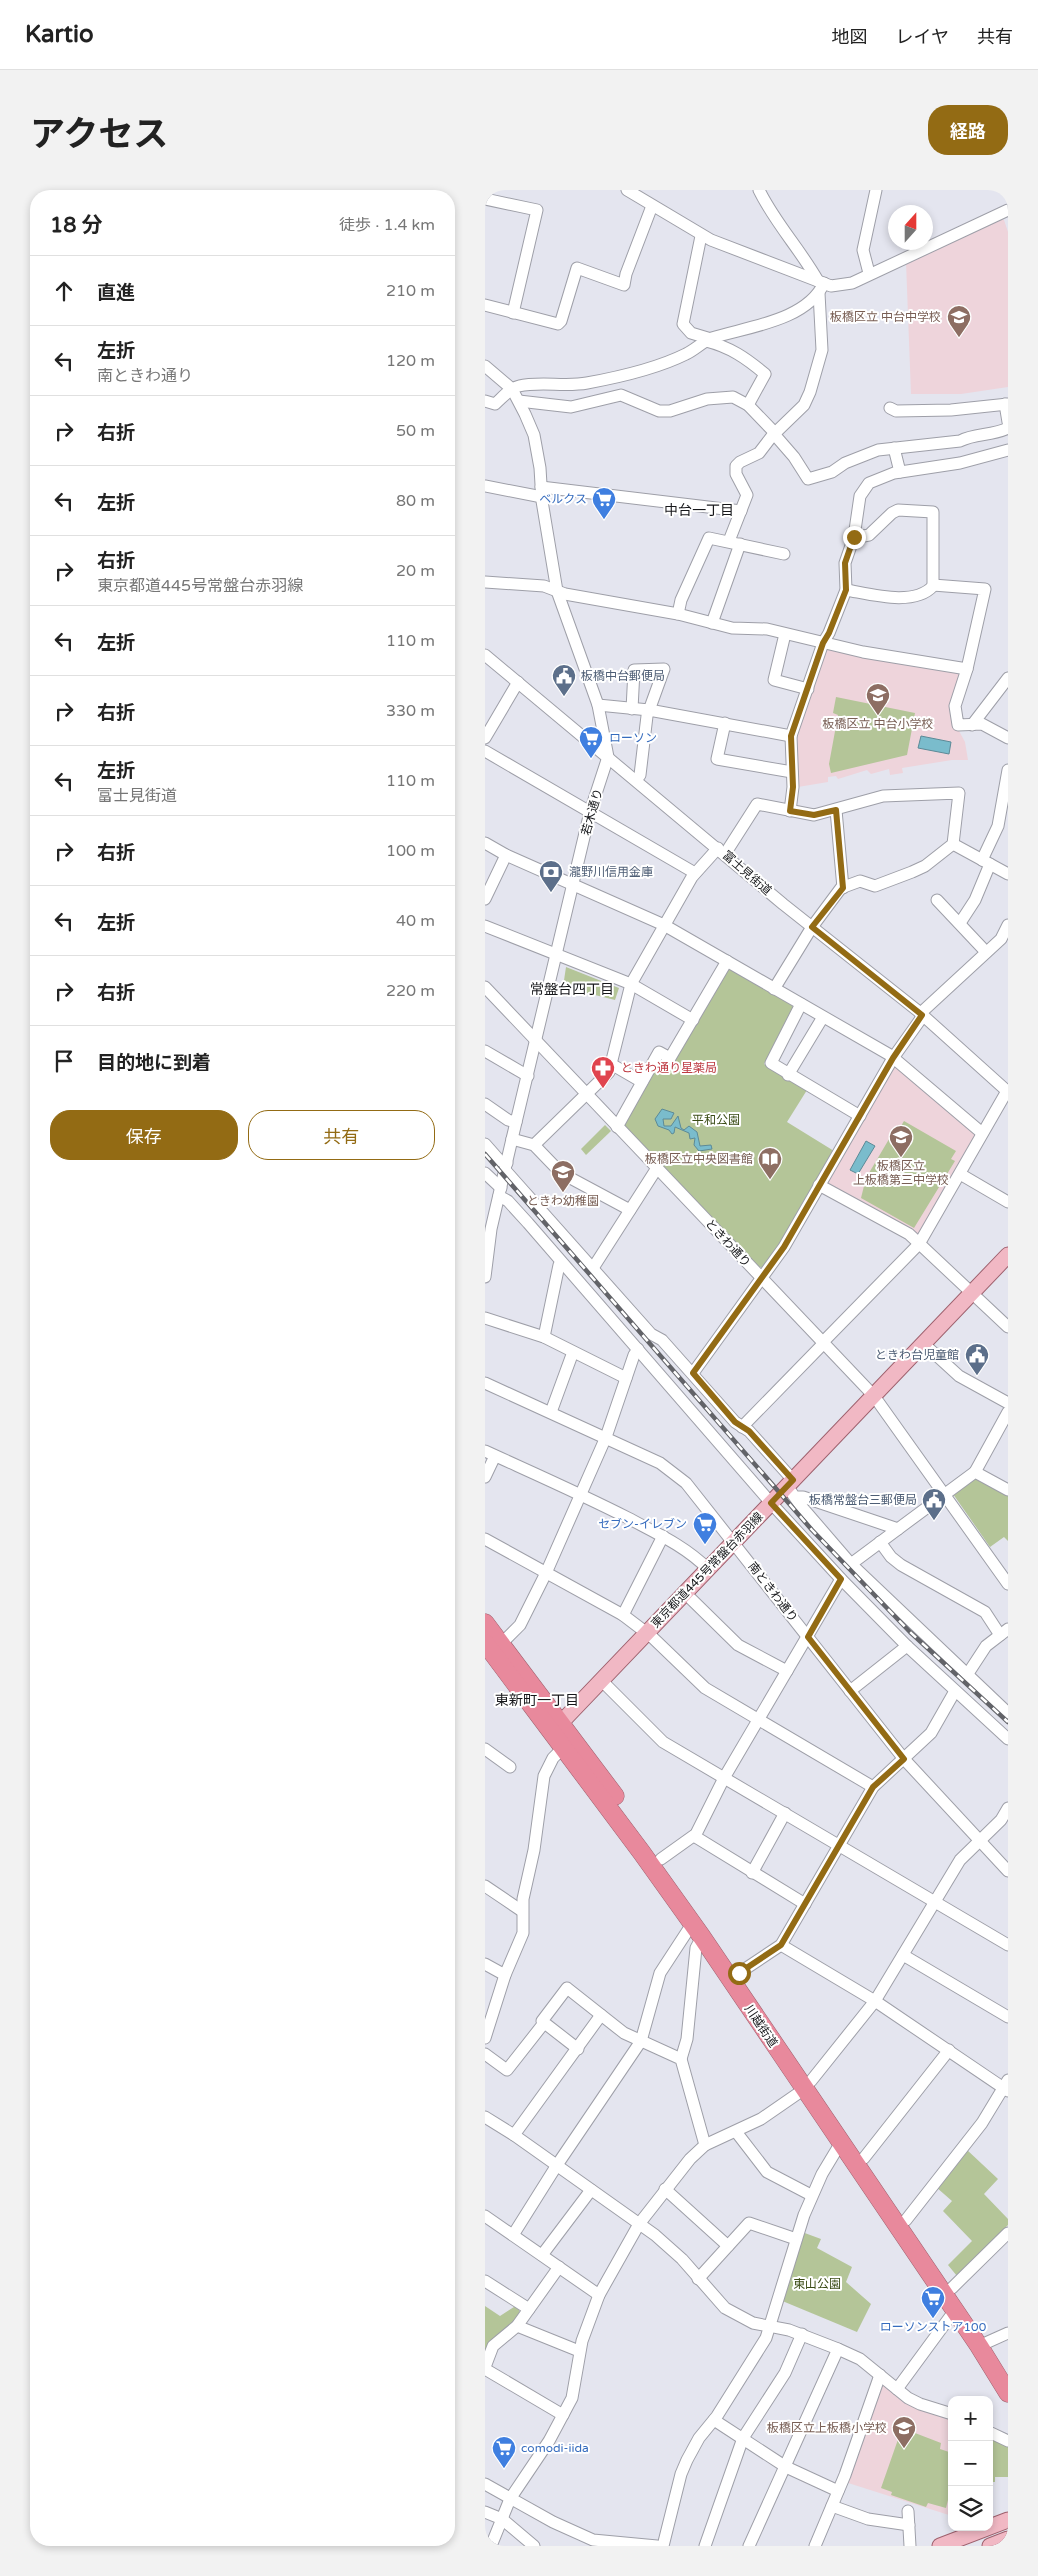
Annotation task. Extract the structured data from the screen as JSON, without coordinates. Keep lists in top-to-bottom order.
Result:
{
  "streets": {
    "highway": ["川越街道"],
    "main road": ["東京都道445号常盤台赤羽線"],
    "street": [
      "若木通り",
      "富士見街道",
      "ときわ通り",
      "南ときわ通り"
    ]
  },
  "crossings": [
    ["若木通り", "富士見街道"],
    ["若木通り", "ときわ通り"],
    ["ときわ通り", "東京都道445号常盤台赤羽線"],
    ["東京都道445号常盤台赤羽線", "南ときわ通り"],
    ["東京都道445号常盤台赤羽線", "川越街道"]
  ],
  "districts": ["中台一丁目", "常盤台四丁目", "東新町一丁目"],
  "parks": ["平和公園", "東山公園"],
  "places": {
    "school or university": [
      "板橋区立 中台中学校",
      "板橋区立 中台小学校",
      "板橋区立 上板橋第三中学校",
      "ときわ幼稚園",
      "板橋区立上板橋小学校"
    ],
    "supermarket": [
      "ベルクス",
      "ローソン",
      "セブン-イレブン",
      "ローソンストア100",
      "comodi-iida"
    ],
    "public building": ["板橋中台郵便局", "ときわ台児童館", "板橋常盤台三郵便局"],
    "bank": ["瀧野川信用金庫"],
    "pharmacy": ["ときわ通り星薬局"],
    "library": ["板橋区立中央図書館"]
  },
  "north": "top",
  "page": {
    "header": "Kartio",
    "nav": ["地図", "レイヤ", "共有"],
    "title": "アクセス",
    "buttons": [
      "経路",
      ["保存", "共有"]
    ],
    "heading": ["18 分", "徒歩 · 1.4 km"],
    "list": [
      ["直進", "210 m"],
      ["左折", "南ときわ通り", "120 m"],
      ["右折", "50 m"],
      ["左折", "80 m"],
      ["右折", "東京都道445号常盤台赤羽線", "20 m"],
      ["左折", "110 m"],
      ["右折", "330 m"],
      ["左折", "富士見街道", "110 m"],
      ["右折", "100 m"],
      ["左折", "40 m"],
      ["右折", "220 m"],
      "目的地に到着"
    ],
    "map_buttons": ["+", "−"]
  }
}
